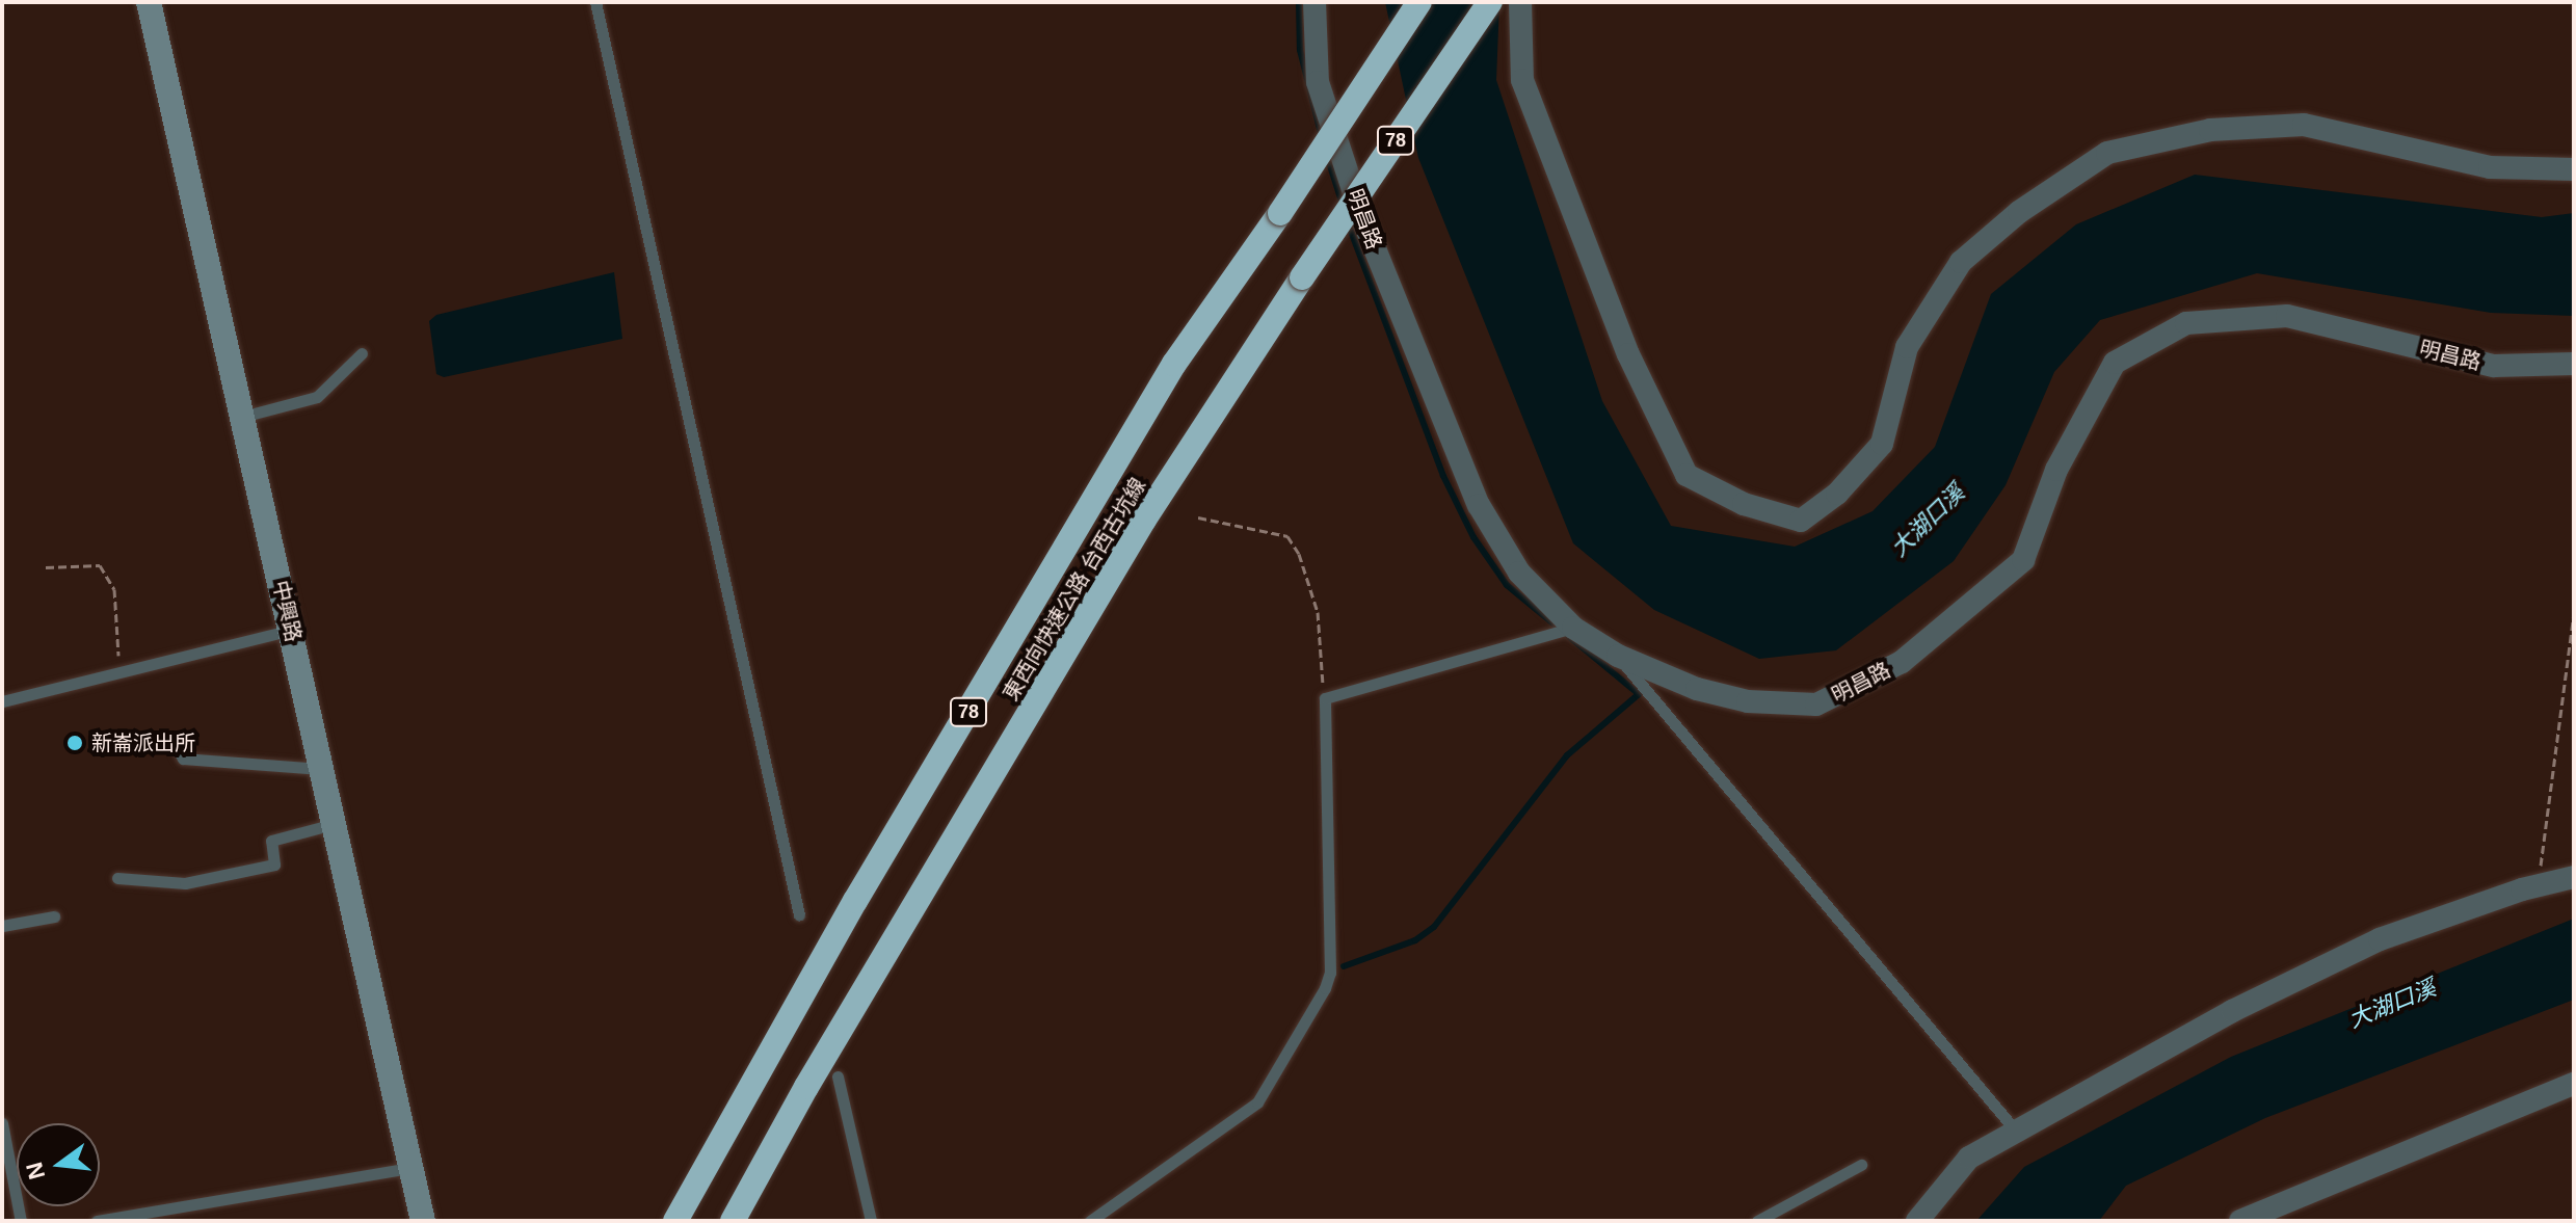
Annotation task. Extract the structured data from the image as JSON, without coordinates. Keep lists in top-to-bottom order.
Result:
{
  "streets": {
    "highway": ["78", "東西向快速公路 台西古坑線"],
    "main road": ["中興路"],
    "street": ["明昌路"]
  },
  "water": ["大湖口溪"],
  "places": ["新崙派出所"],
  "north": "left"
}
